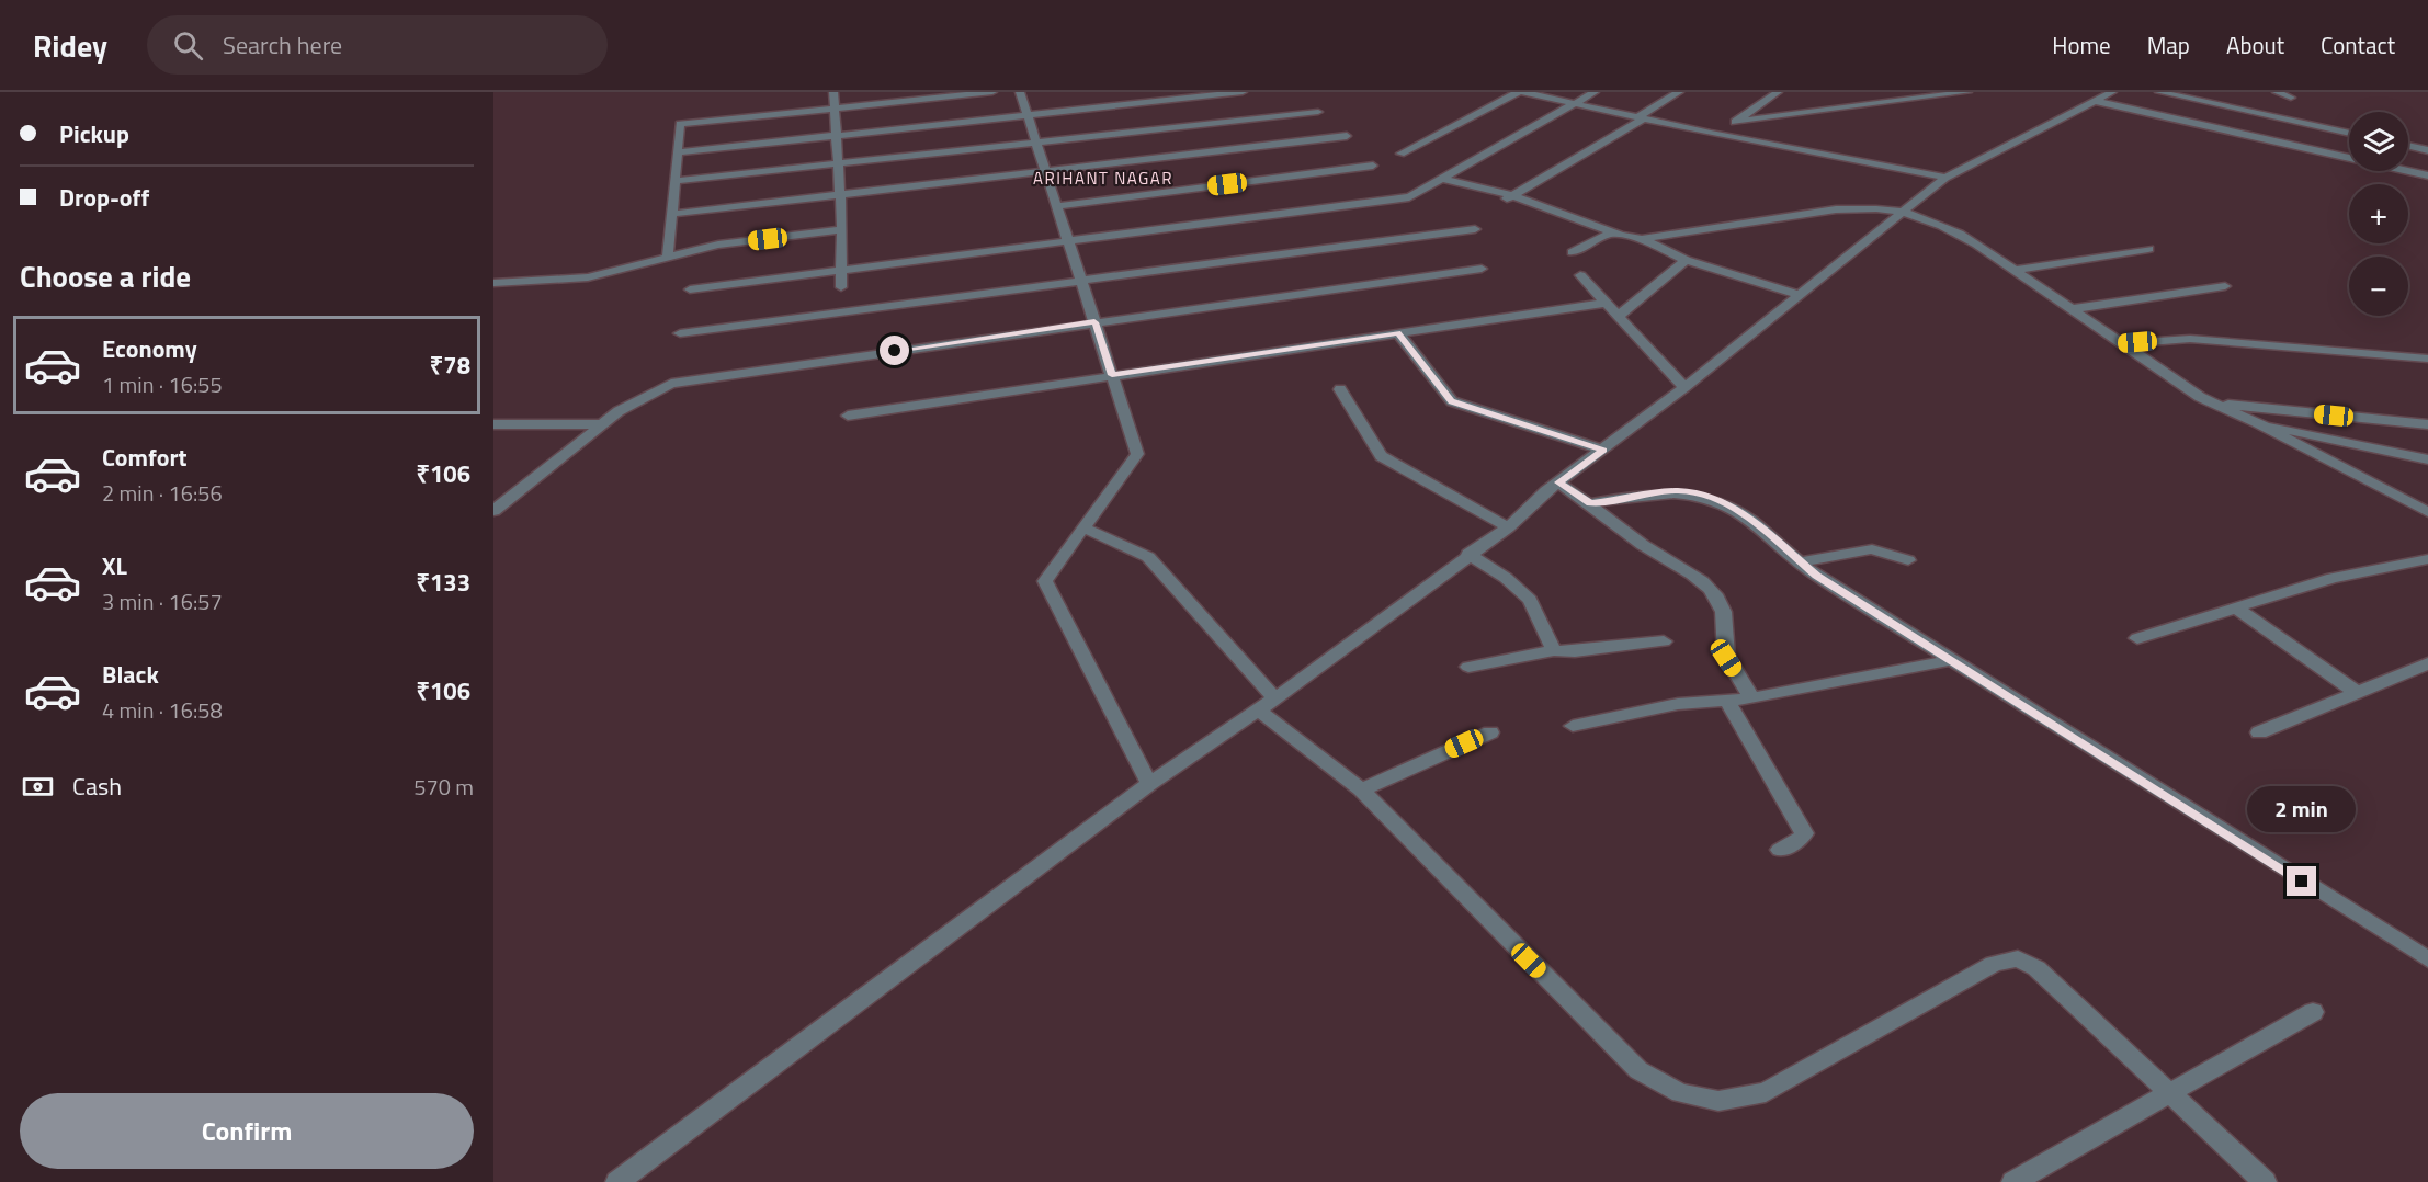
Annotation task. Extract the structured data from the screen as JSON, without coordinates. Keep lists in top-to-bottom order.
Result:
{
  "districts": ["ARIHANT NAGAR"],
  "page": {
    "header": "Ridey",
    "search": "Search here",
    "nav": [
      "Home",
      "Map",
      "About",
      "Contact"
    ],
    "banner": ["Pickup", "Drop-off"],
    "map_buttons": ["+", "−"],
    "heading": "Choose a ride",
    "list": [
      {
        "name": "Economy",
        "note": "1 min · 16:55",
        "value": "₹78"
      },
      {
        "name": "Comfort",
        "note": "2 min · 16:56",
        "value": "₹106"
      },
      {
        "name": "XL",
        "note": "3 min · 16:57",
        "value": "₹133"
      },
      {
        "name": "Black",
        "note": "4 min · 16:58",
        "value": "₹106"
      }
    ],
    "pay": ["Cash", "570 m"],
    "bubble": "2 min",
    "buttons": "Confirm"
  }
}
